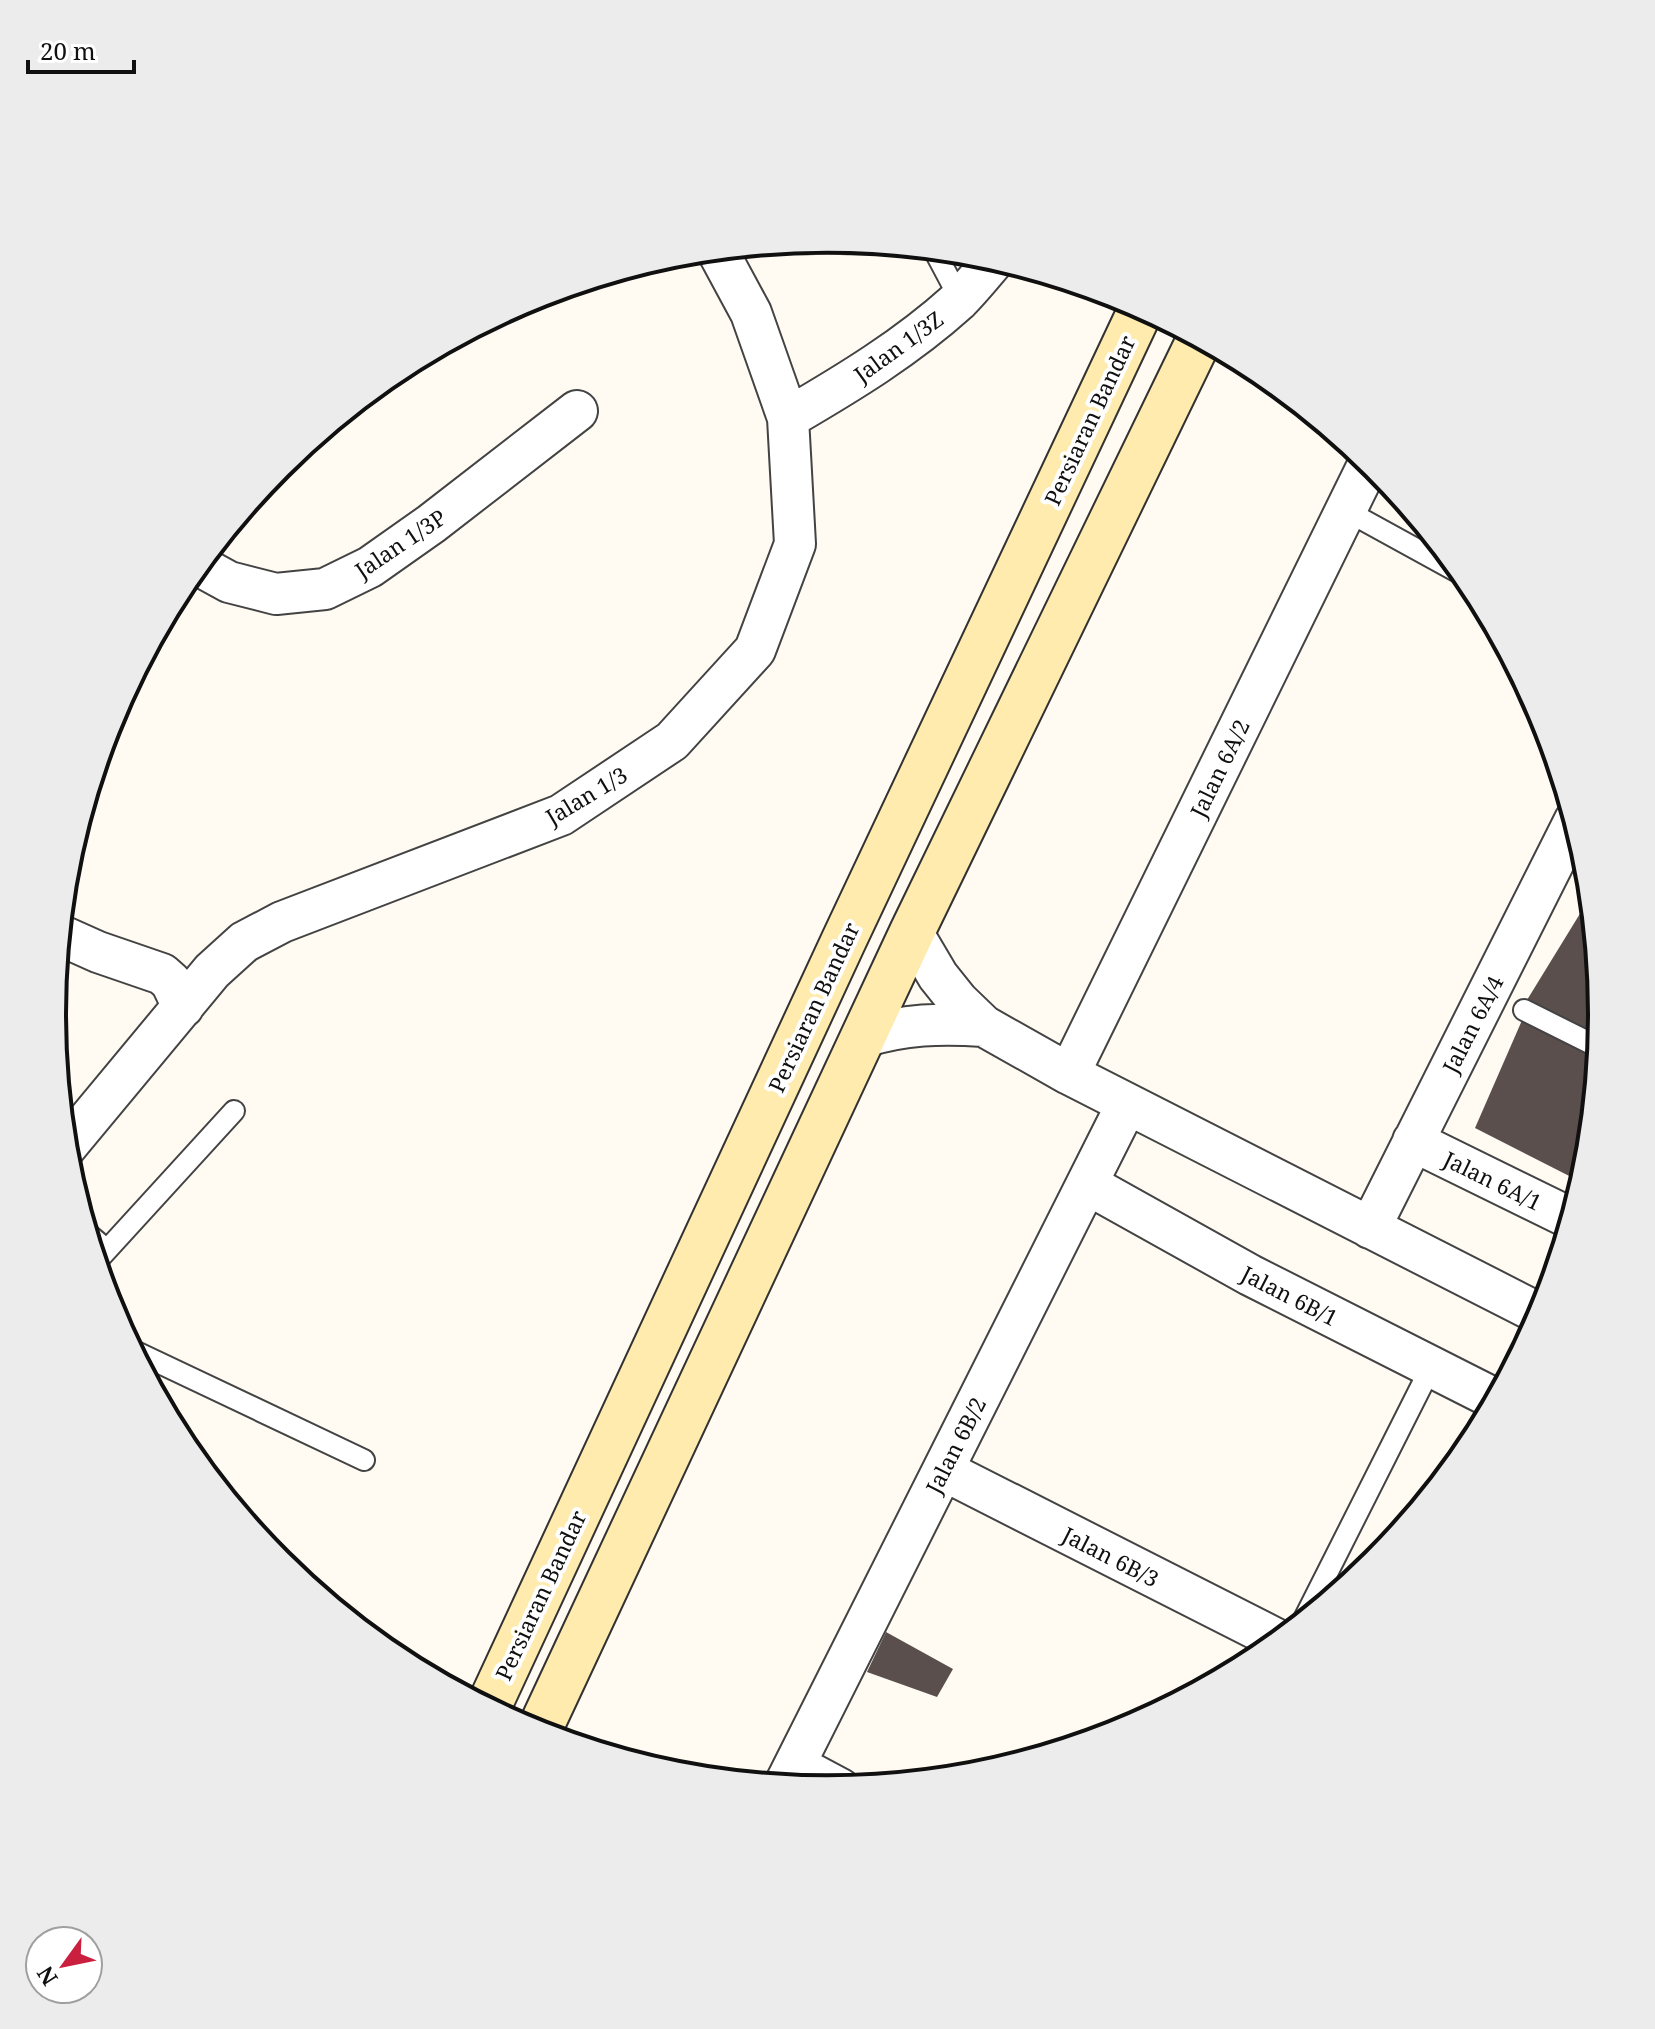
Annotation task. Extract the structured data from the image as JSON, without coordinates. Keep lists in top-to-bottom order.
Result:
{
  "streets": {
    "main road": ["Persiaran Bandar"],
    "street": [
      "Jalan 1/3Z",
      "Jalan 1/3P",
      "Jalan 6A/2",
      "Jalan 1/3",
      "Jalan 6A/4",
      "Jalan 6A/1",
      "Jalan 6B/1",
      "Jalan 6B/2",
      "Jalan 6B/3"
    ]
  },
  "crossings": [
    ["Jalan 1/3Z", "Jalan 1/3"],
    ["Jalan 6A/4", "Jalan 6A/1"],
    ["Jalan 6B/1", "Jalan 6B/2"],
    ["Jalan 6B/2", "Jalan 6B/3"]
  ],
  "scale_bar": "20 m",
  "north": "bottom left"
}
